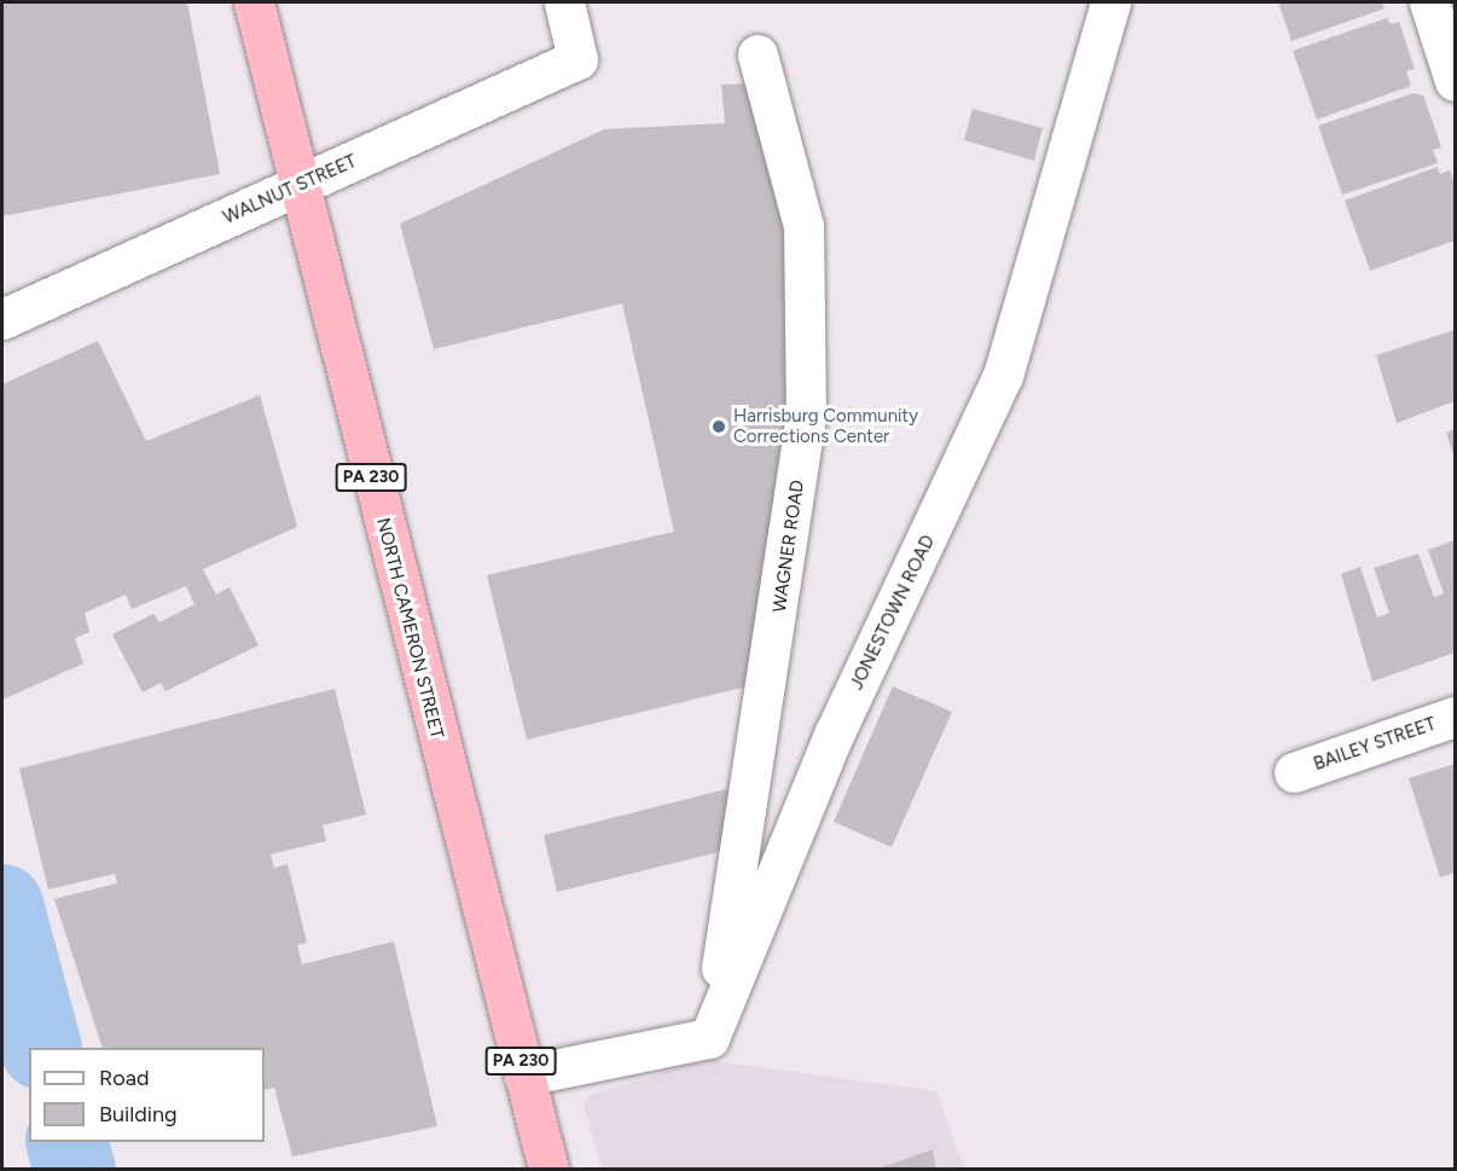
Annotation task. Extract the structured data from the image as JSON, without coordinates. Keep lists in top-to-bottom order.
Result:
{
  "streets": {
    "highway": ["PA 230", "NORTH CAMERON STREET"],
    "street": [
      "WALNUT STREET",
      "WAGNER ROAD",
      "JONESTOWN ROAD",
      "BAILEY STREET"
    ]
  },
  "crossings": [
    ["WALNUT STREET", "NORTH CAMERON STREET"],
    ["WAGNER ROAD", "JONESTOWN ROAD"]
  ],
  "places": ["Harrisburg Community Corrections Center"],
  "legend": ["Road", "Building"]
}
